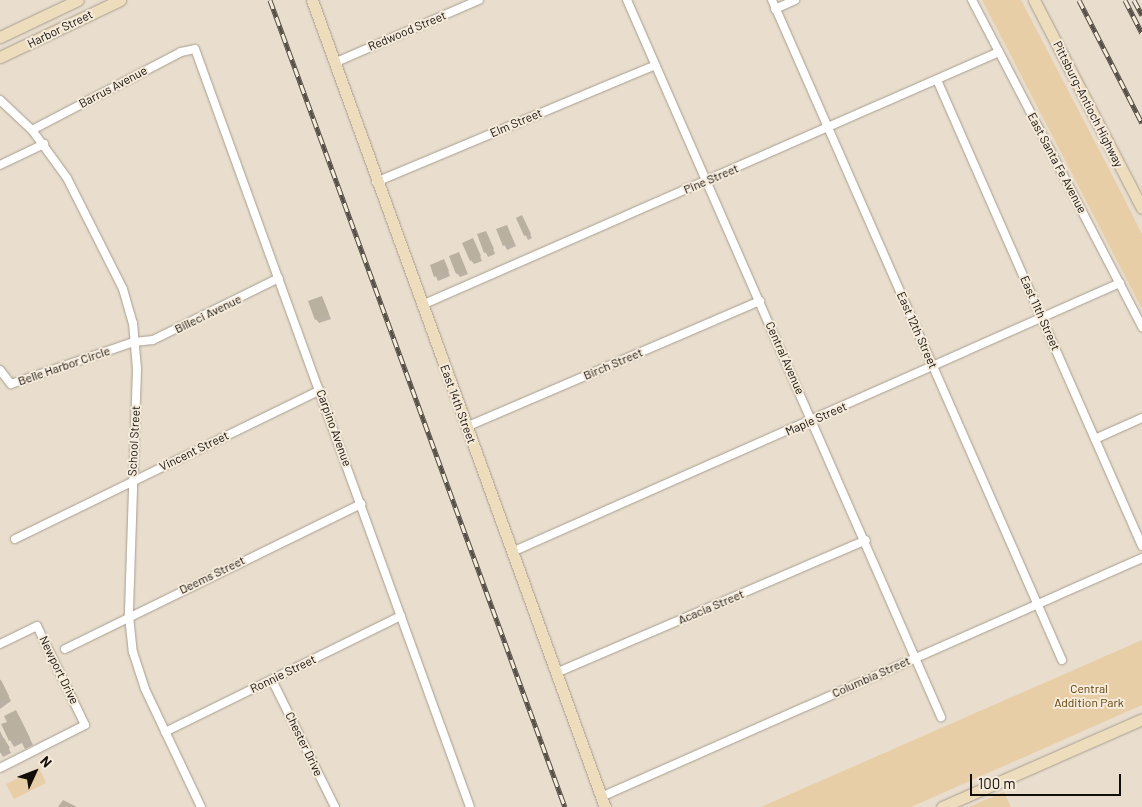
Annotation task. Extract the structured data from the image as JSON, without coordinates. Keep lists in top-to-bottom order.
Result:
{
  "streets": {
    "street": [
      "Harbor Street",
      "Redwood Street",
      "Barrus Avenue",
      "Pittsburg-Antioch Highway",
      "Elm Street",
      "East Santa Fe Avenue",
      "Pine Street",
      "East 11th Street",
      "Billeci Avenue",
      "East 12th Street",
      "Central Avenue",
      "Birch Street",
      "Belle Harbor Circle",
      "East 14th Street",
      "Maple Street",
      "Carpino Avenue",
      "School Street",
      "Vincent Street",
      "Deems Street",
      "Acacia Street",
      "Newport Drive",
      "Ronnie Street",
      "Columbia Street",
      "Chester Drive"
    ]
  },
  "crossings": [
    ["Redwood Street", "East 14th Street"],
    ["Barrus Avenue", "Carpino Avenue"],
    ["Barrus Avenue", "School Street"],
    ["Elm Street", "Central Avenue"],
    ["Elm Street", "East 14th Street"],
    ["East Santa Fe Avenue", "Pine Street"],
    ["East Santa Fe Avenue", "Maple Street"],
    ["Pine Street", "East 11th Street"],
    ["Pine Street", "East 12th Street"],
    ["Pine Street", "Central Avenue"],
    ["Pine Street", "East 14th Street"],
    ["East 11th Street", "Maple Street"],
    ["Billeci Avenue", "Belle Harbor Circle"],
    ["Billeci Avenue", "Carpino Avenue"],
    ["Billeci Avenue", "School Street"],
    ["East 12th Street", "Maple Street"],
    ["East 12th Street", "Columbia Street"],
    ["Central Avenue", "Birch Street"],
    ["Central Avenue", "Maple Street"],
    ["Central Avenue", "Acacia Street"],
    ["Central Avenue", "Columbia Street"],
    ["Birch Street", "East 14th Street"],
    ["Belle Harbor Circle", "School Street"],
    ["East 14th Street", "Maple Street"],
    ["East 14th Street", "Acacia Street"],
    ["East 14th Street", "Columbia Street"],
    ["Carpino Avenue", "Vincent Street"],
    ["Carpino Avenue", "Deems Street"],
    ["Carpino Avenue", "Ronnie Street"],
    ["School Street", "Vincent Street"],
    ["School Street", "Deems Street"],
    ["School Street", "Ronnie Street"],
    ["Ronnie Street", "Chester Drive"]
  ],
  "parks": ["Central Addition Park"],
  "scale_bar": "100 m",
  "north": "top right"
}
